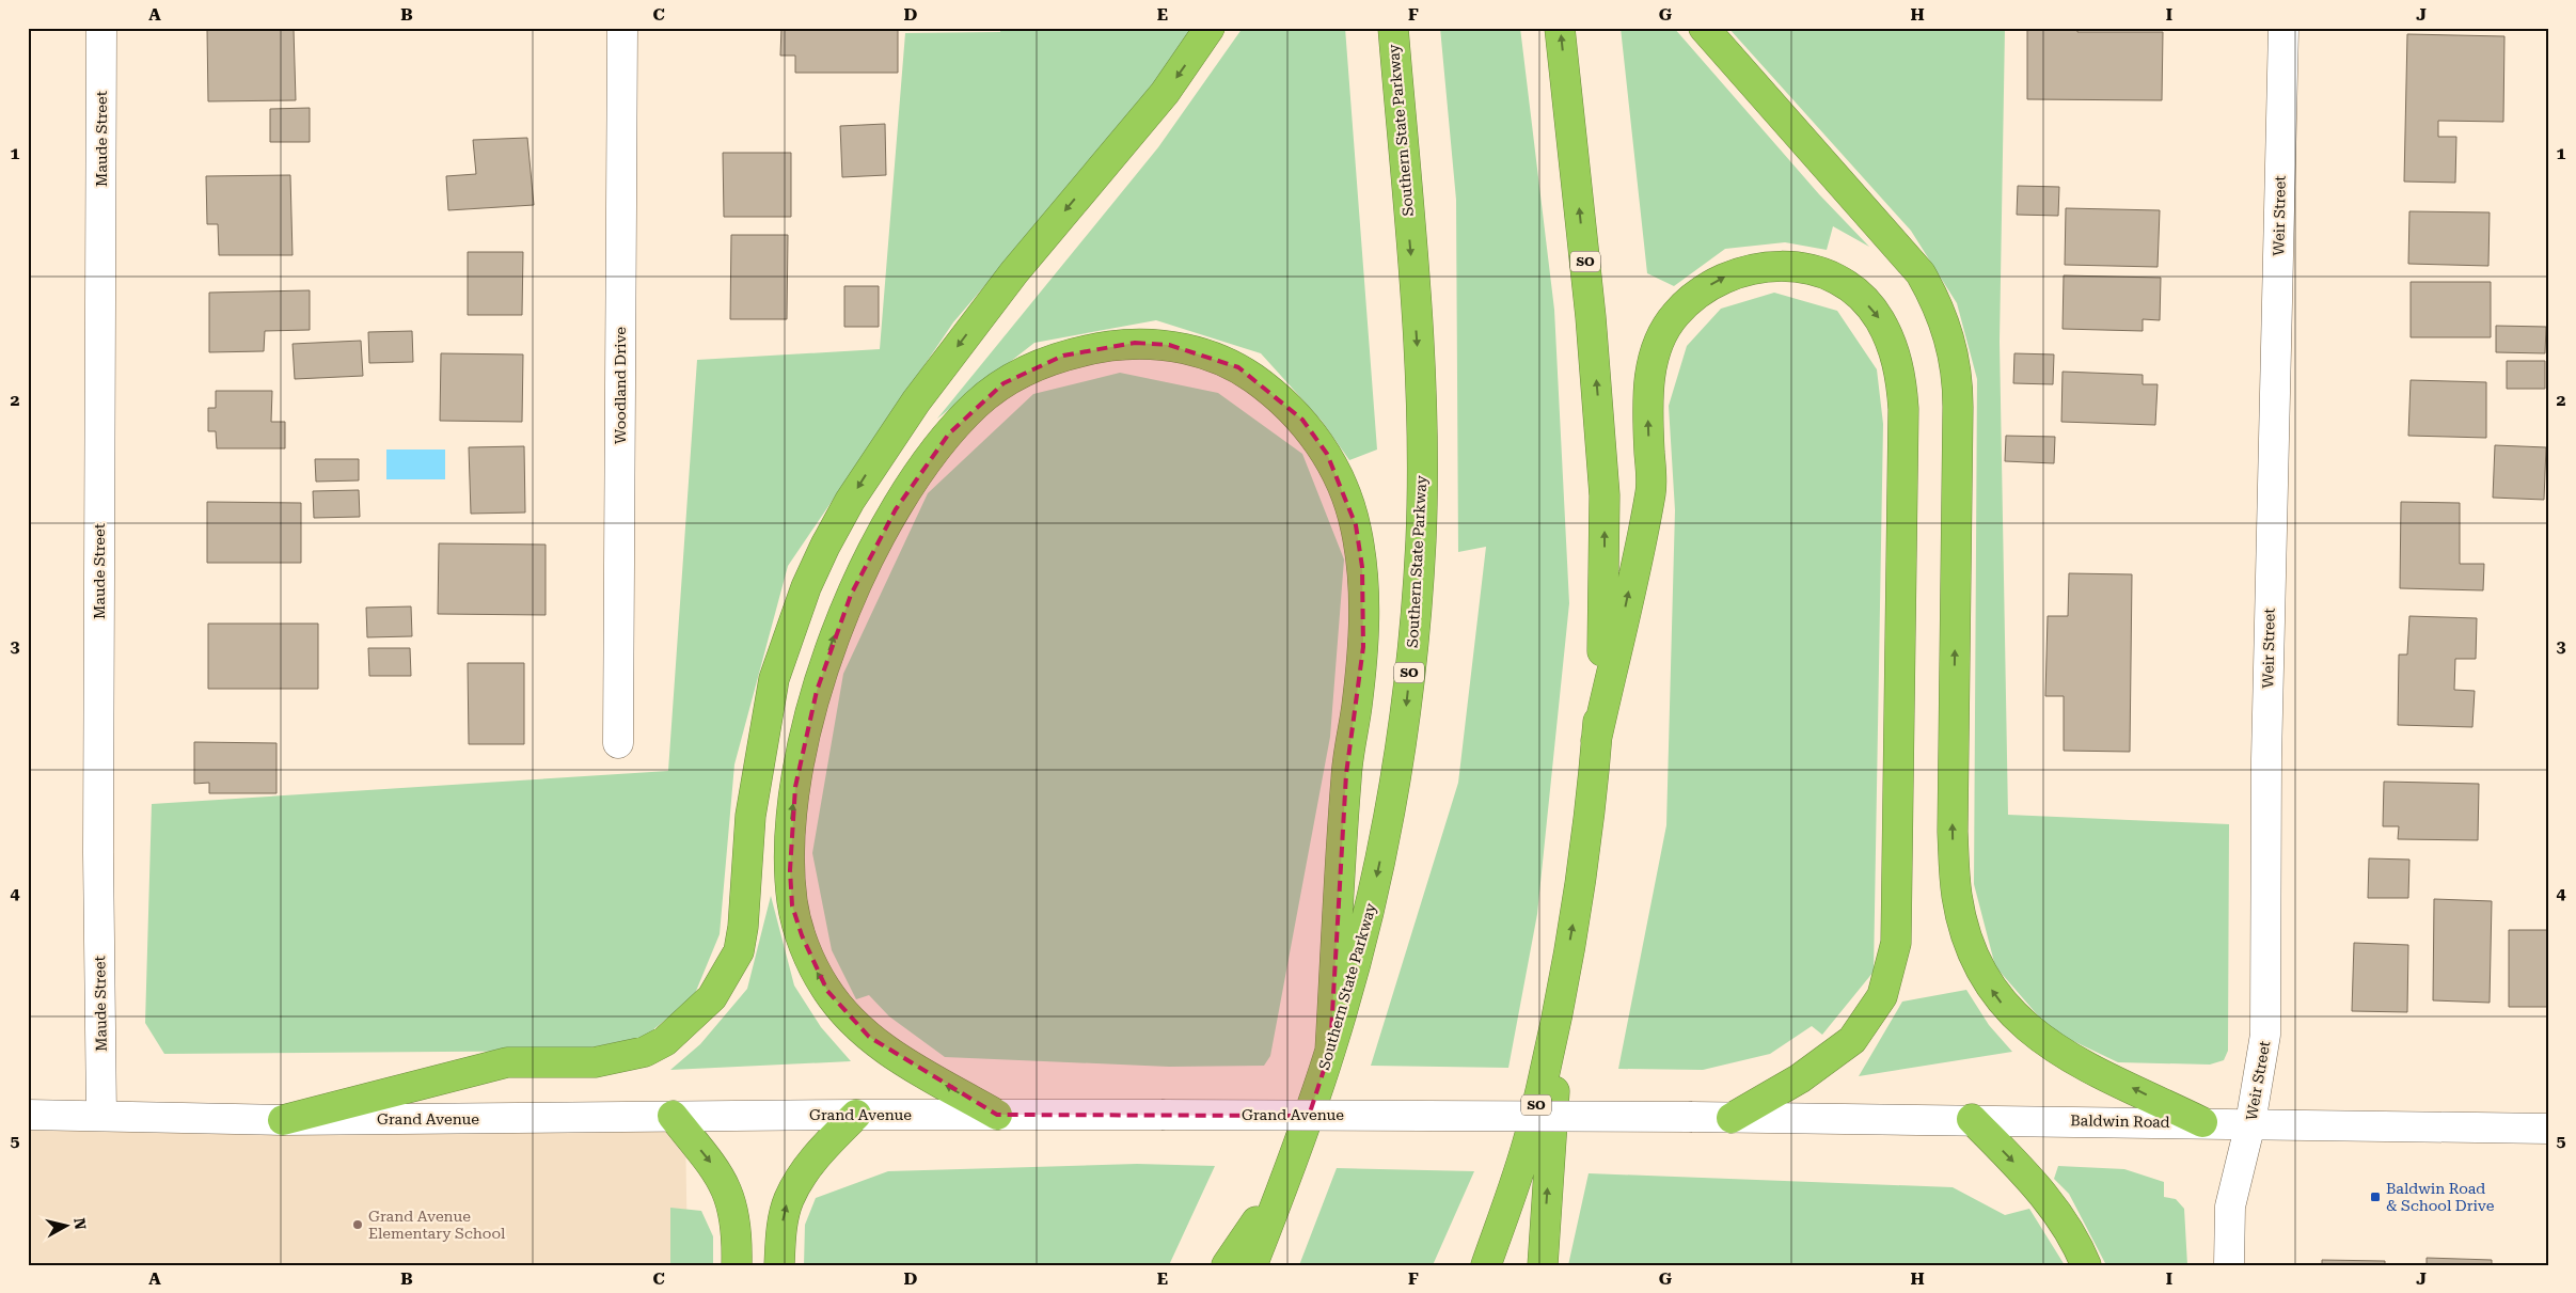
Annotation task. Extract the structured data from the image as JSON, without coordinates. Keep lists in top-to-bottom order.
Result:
{
  "streets": {
    "highway": ["Southern State Parkway", "SO"],
    "street": [
      "Maude Street",
      "Weir Street",
      "Woodland Drive",
      "Grand Avenue",
      "Baldwin Road"
    ]
  },
  "crossings": [
    ["Maude Street", "Grand Avenue"],
    ["Weir Street", "Baldwin Road"],
    ["Grand Avenue", "Baldwin Road"]
  ],
  "places": {
    "transit": ["Baldwin Road & School Drive"],
    "other": ["Grand Avenue Elementary School"]
  },
  "north": "right",
  "grid": {
    "columns": [
      "A",
      "B",
      "C",
      "D",
      "E",
      "F",
      "G",
      "H",
      "I",
      "J"
    ],
    "rows": [
      "1",
      "2",
      "3",
      "4",
      "5"
    ]
  }
}
